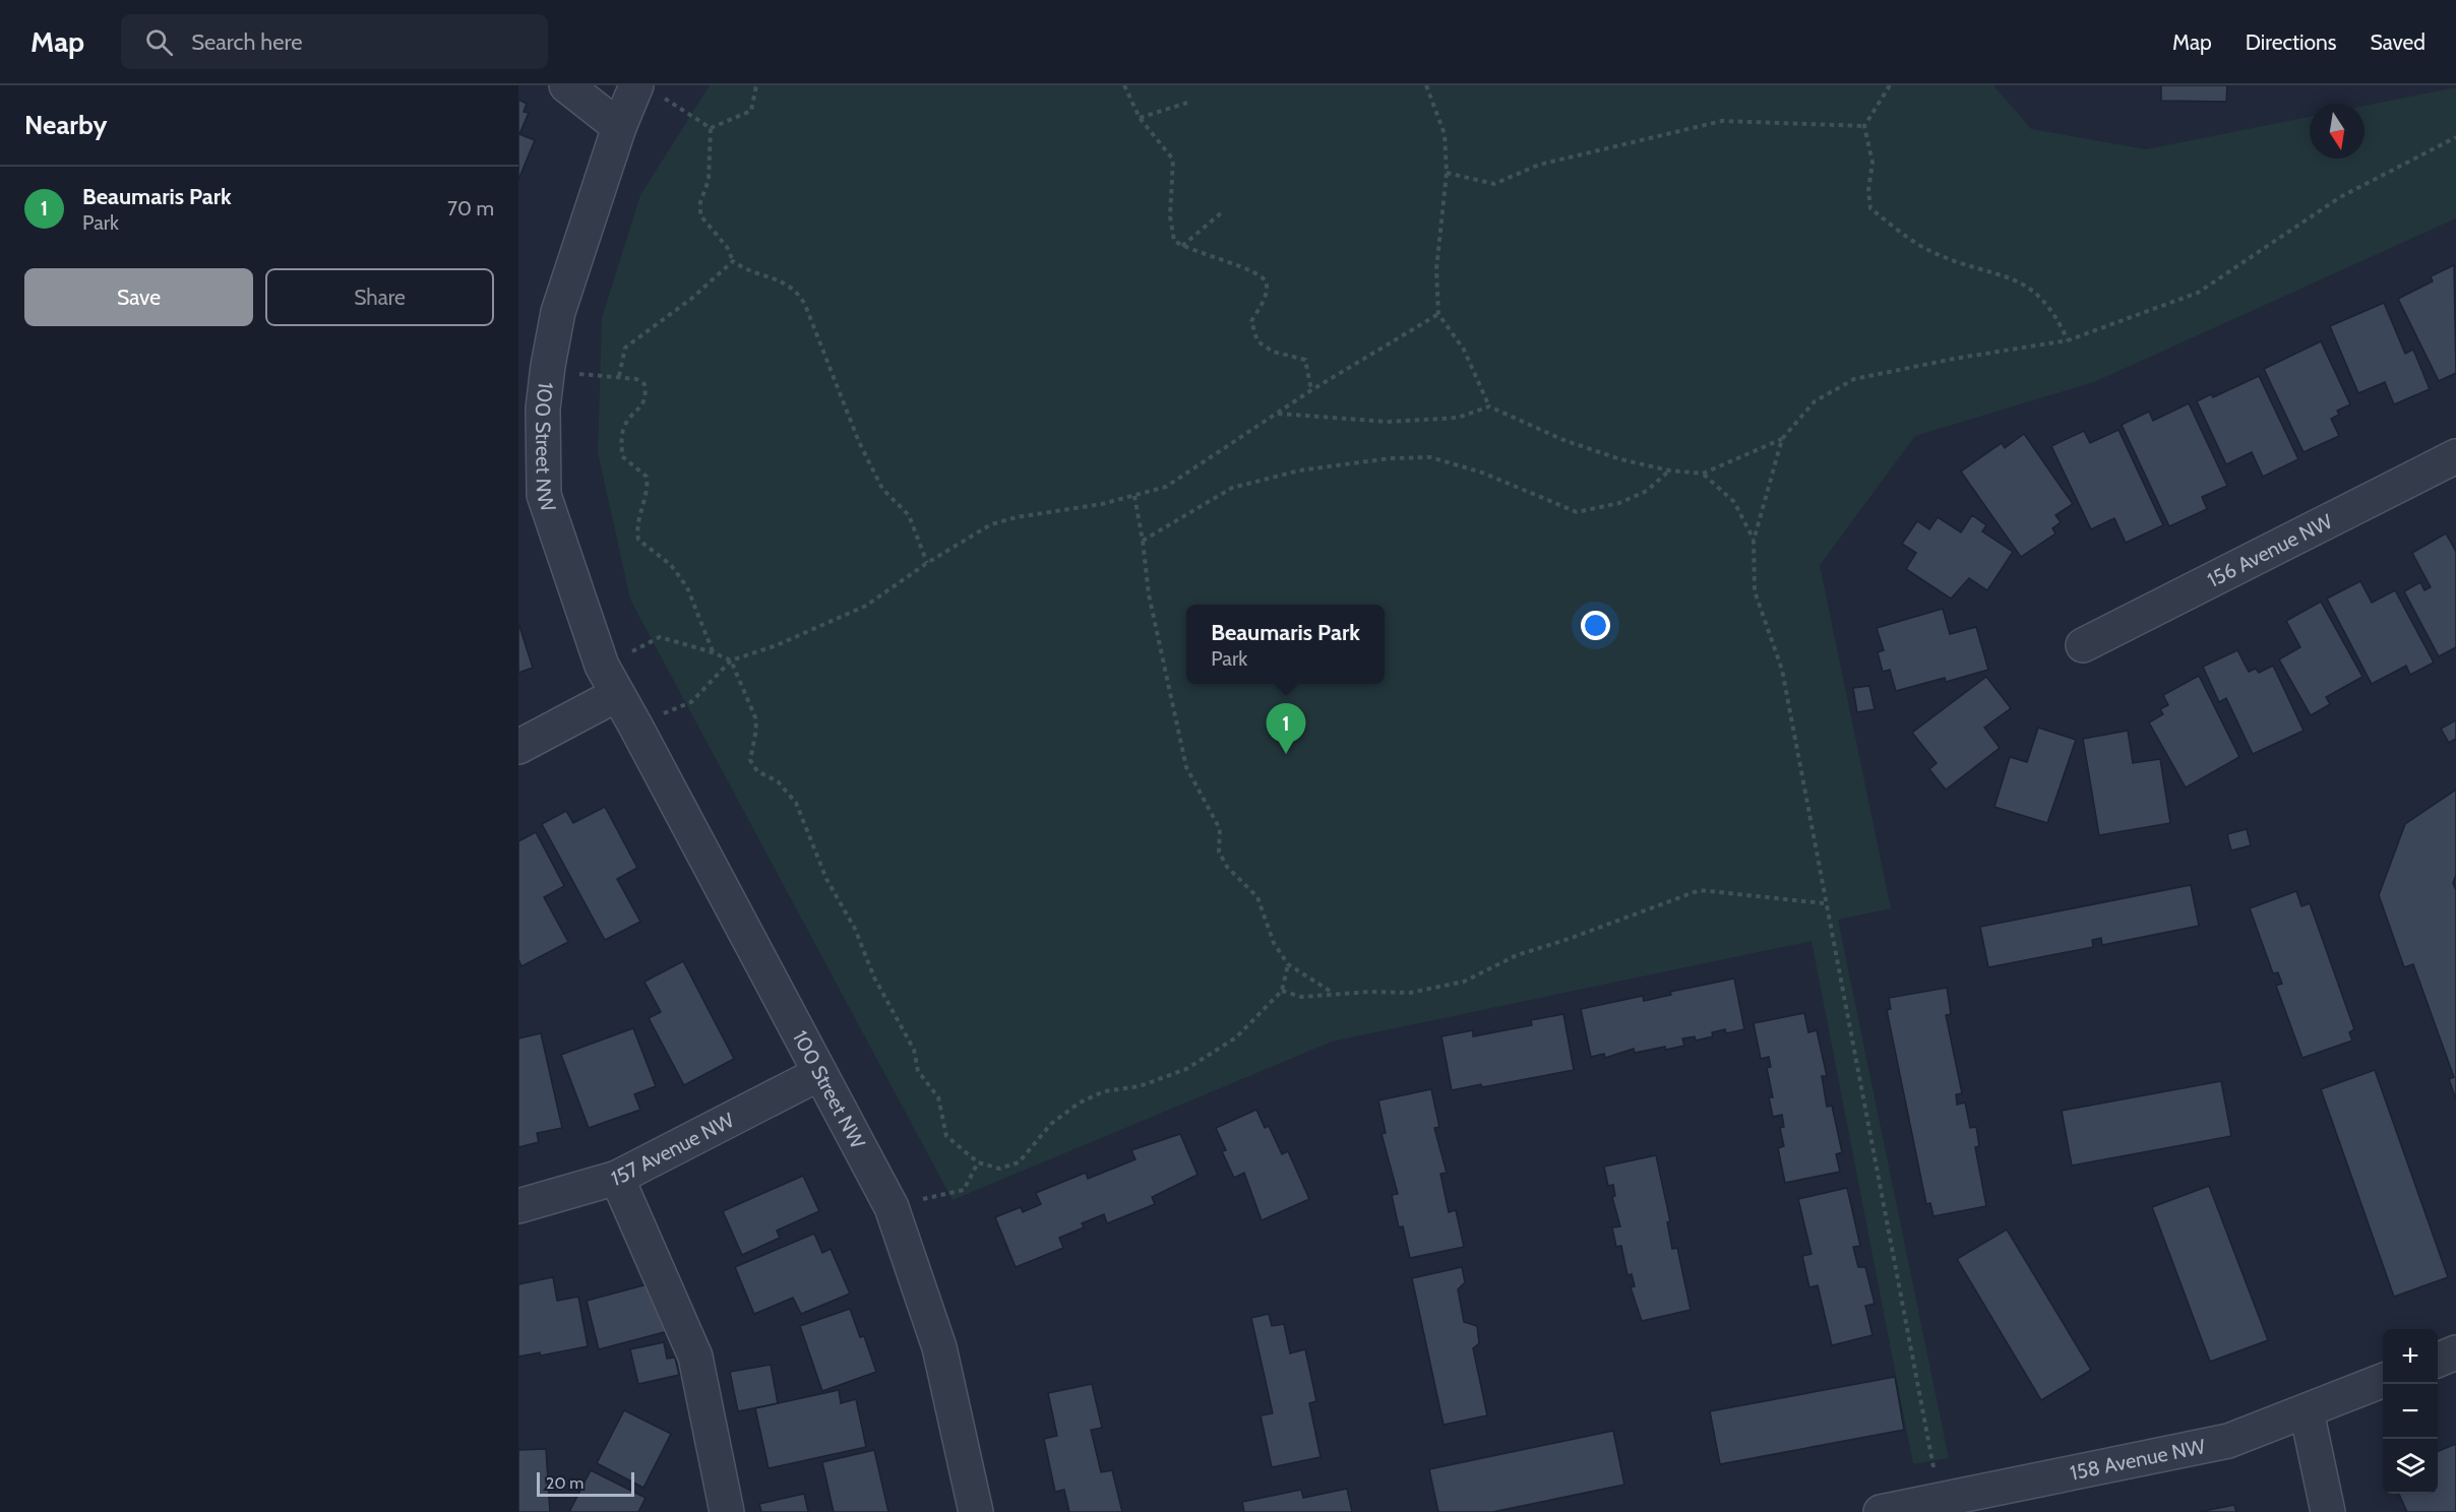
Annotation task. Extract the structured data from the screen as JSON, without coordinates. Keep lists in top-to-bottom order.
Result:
{
  "streets": {
    "street": [
      "100 Street NW",
      "156 Avenue NW",
      "157 Avenue NW",
      "158 Avenue NW"
    ]
  },
  "crossings": [
    ["100 Street NW", "157 Avenue NW"]
  ],
  "scale_bar": "20 m",
  "north": "bottom",
  "page": {
    "header": "Map",
    "search": "Search here",
    "nav": ["Map", "Directions", "Saved"],
    "heading": "Nearby",
    "list": [
      {
        "mark": "1",
        "name": "Beaumaris Park",
        "note": "Park",
        "value": "70 m"
      }
    ],
    "buttons": ["Save", "Share"],
    "popup": ["Beaumaris Park", "Park"],
    "pins": "1",
    "map_buttons": ["+", "−"],
    "scale": "20 m"
  }
}
